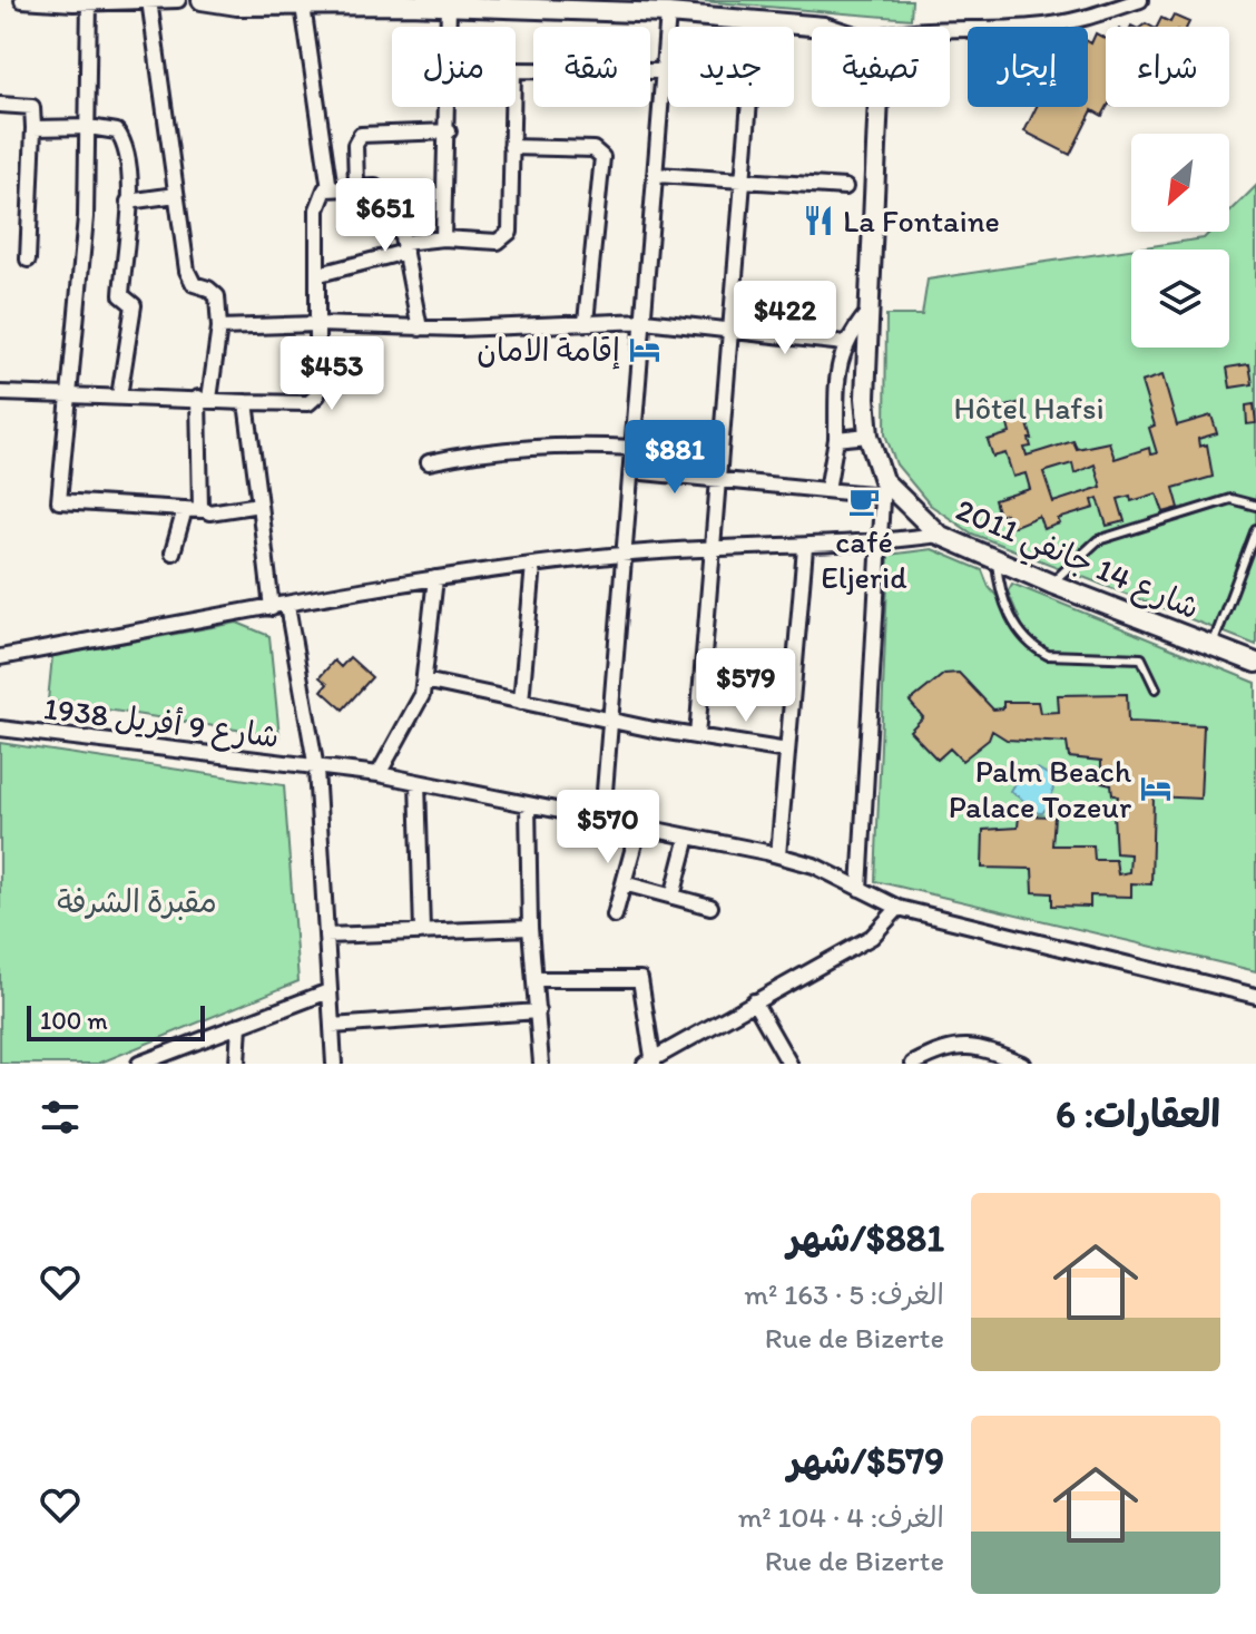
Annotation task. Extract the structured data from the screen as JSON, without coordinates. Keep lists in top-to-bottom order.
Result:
{
  "streets": {
    "main road": ["شارع 14 جانفي 2011"],
    "street": ["شارع 9 أفريل 1938"]
  },
  "parks": ["Hôtel Hafsi", "مقبرة الشرفة"],
  "places": {
    "restaurant": ["La Fontaine"],
    "hotel": ["إقامة الامان", "Palm Beach Palace Tozeur"],
    "cafe": ["café Eljerid"]
  },
  "scale_bar": "100 m",
  "north": "bottom left",
  "page": {
    "chip": [
      "شراء",
      "إيجار",
      "تصفية",
      "جديد",
      "شقة",
      "منزل"
    ],
    "price": [
      "$651",
      "$422",
      "$453",
      "$881",
      "$579",
      "$570"
    ],
    "scale": "100 m",
    "heading": "العقارات: 6",
    "list": [
      {
        "name": "$881/شهر",
        "note": "الغرف: 5 · 163 m² · Rue de Bizerte"
      },
      {
        "name": "$579/شهر",
        "note": "الغرف: 4 · 104 m² · Rue de Bizerte"
      }
    ]
  }
}
